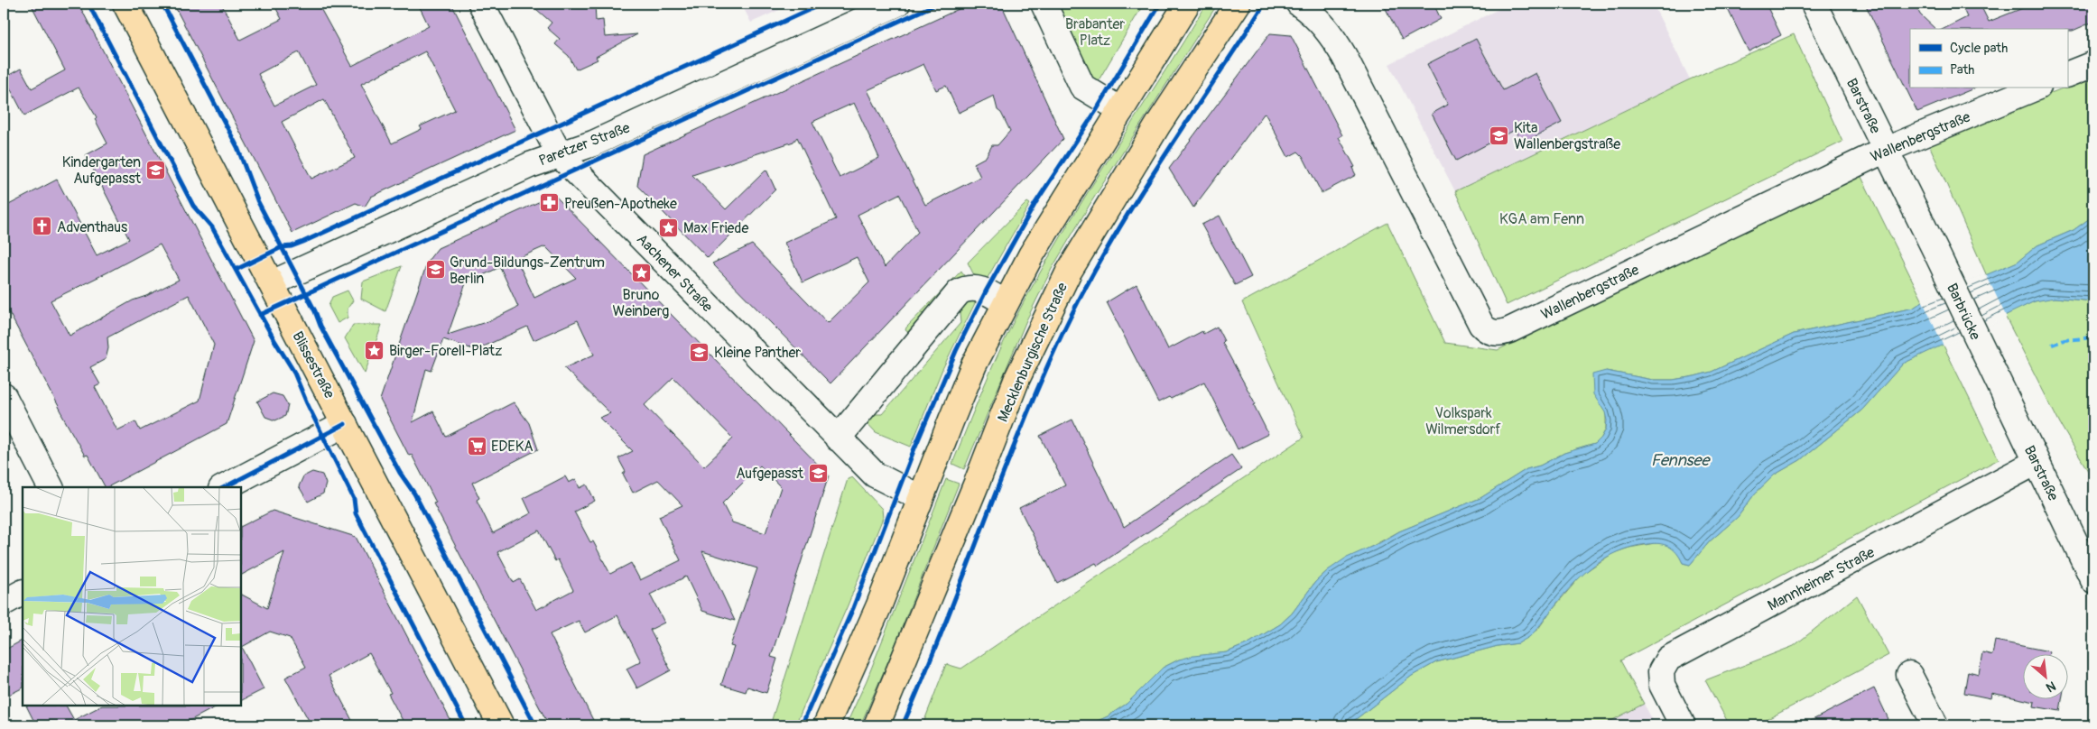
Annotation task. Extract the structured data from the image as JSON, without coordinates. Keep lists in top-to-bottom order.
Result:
{
  "streets": {
    "main road": ["Mecklenburgische Straße", "Blissestraße"],
    "street": [
      "Barstraße",
      "Wallenbergstraße",
      "Paretzer Straße",
      "Aachener Straße",
      "Barbrücke",
      "Mannheimer Straße"
    ]
  },
  "crossings": [
    ["Barstraße", "Wallenbergstraße"],
    ["Barstraße", "Barbrücke"],
    ["Barstraße", "Mannheimer Straße"],
    ["Paretzer Straße", "Aachener Straße"],
    ["Paretzer Straße", "Blissestraße"]
  ],
  "water": ["Fennsee"],
  "parks": ["Brabanter Platz", "KGA am Fenn", "Volkspark Wilmersdorf"],
  "places": {
    "school or university": [
      "Kita Wallenbergstraße",
      "Kindergarten Aufgepasst",
      "Grund-Bildungs-Zentrum Berlin",
      "Kleine Panther",
      "Aufgepasst"
    ],
    "pharmacy": ["Preußen-Apotheke"],
    "church": ["Adventhaus"],
    "place": ["Max Friede", "Bruno Weinberg", "Birger-Forell-Platz"],
    "supermarket": ["EDEKA"]
  },
  "legend": ["Cycle path", "Path"],
  "north": "bottom right"
}
